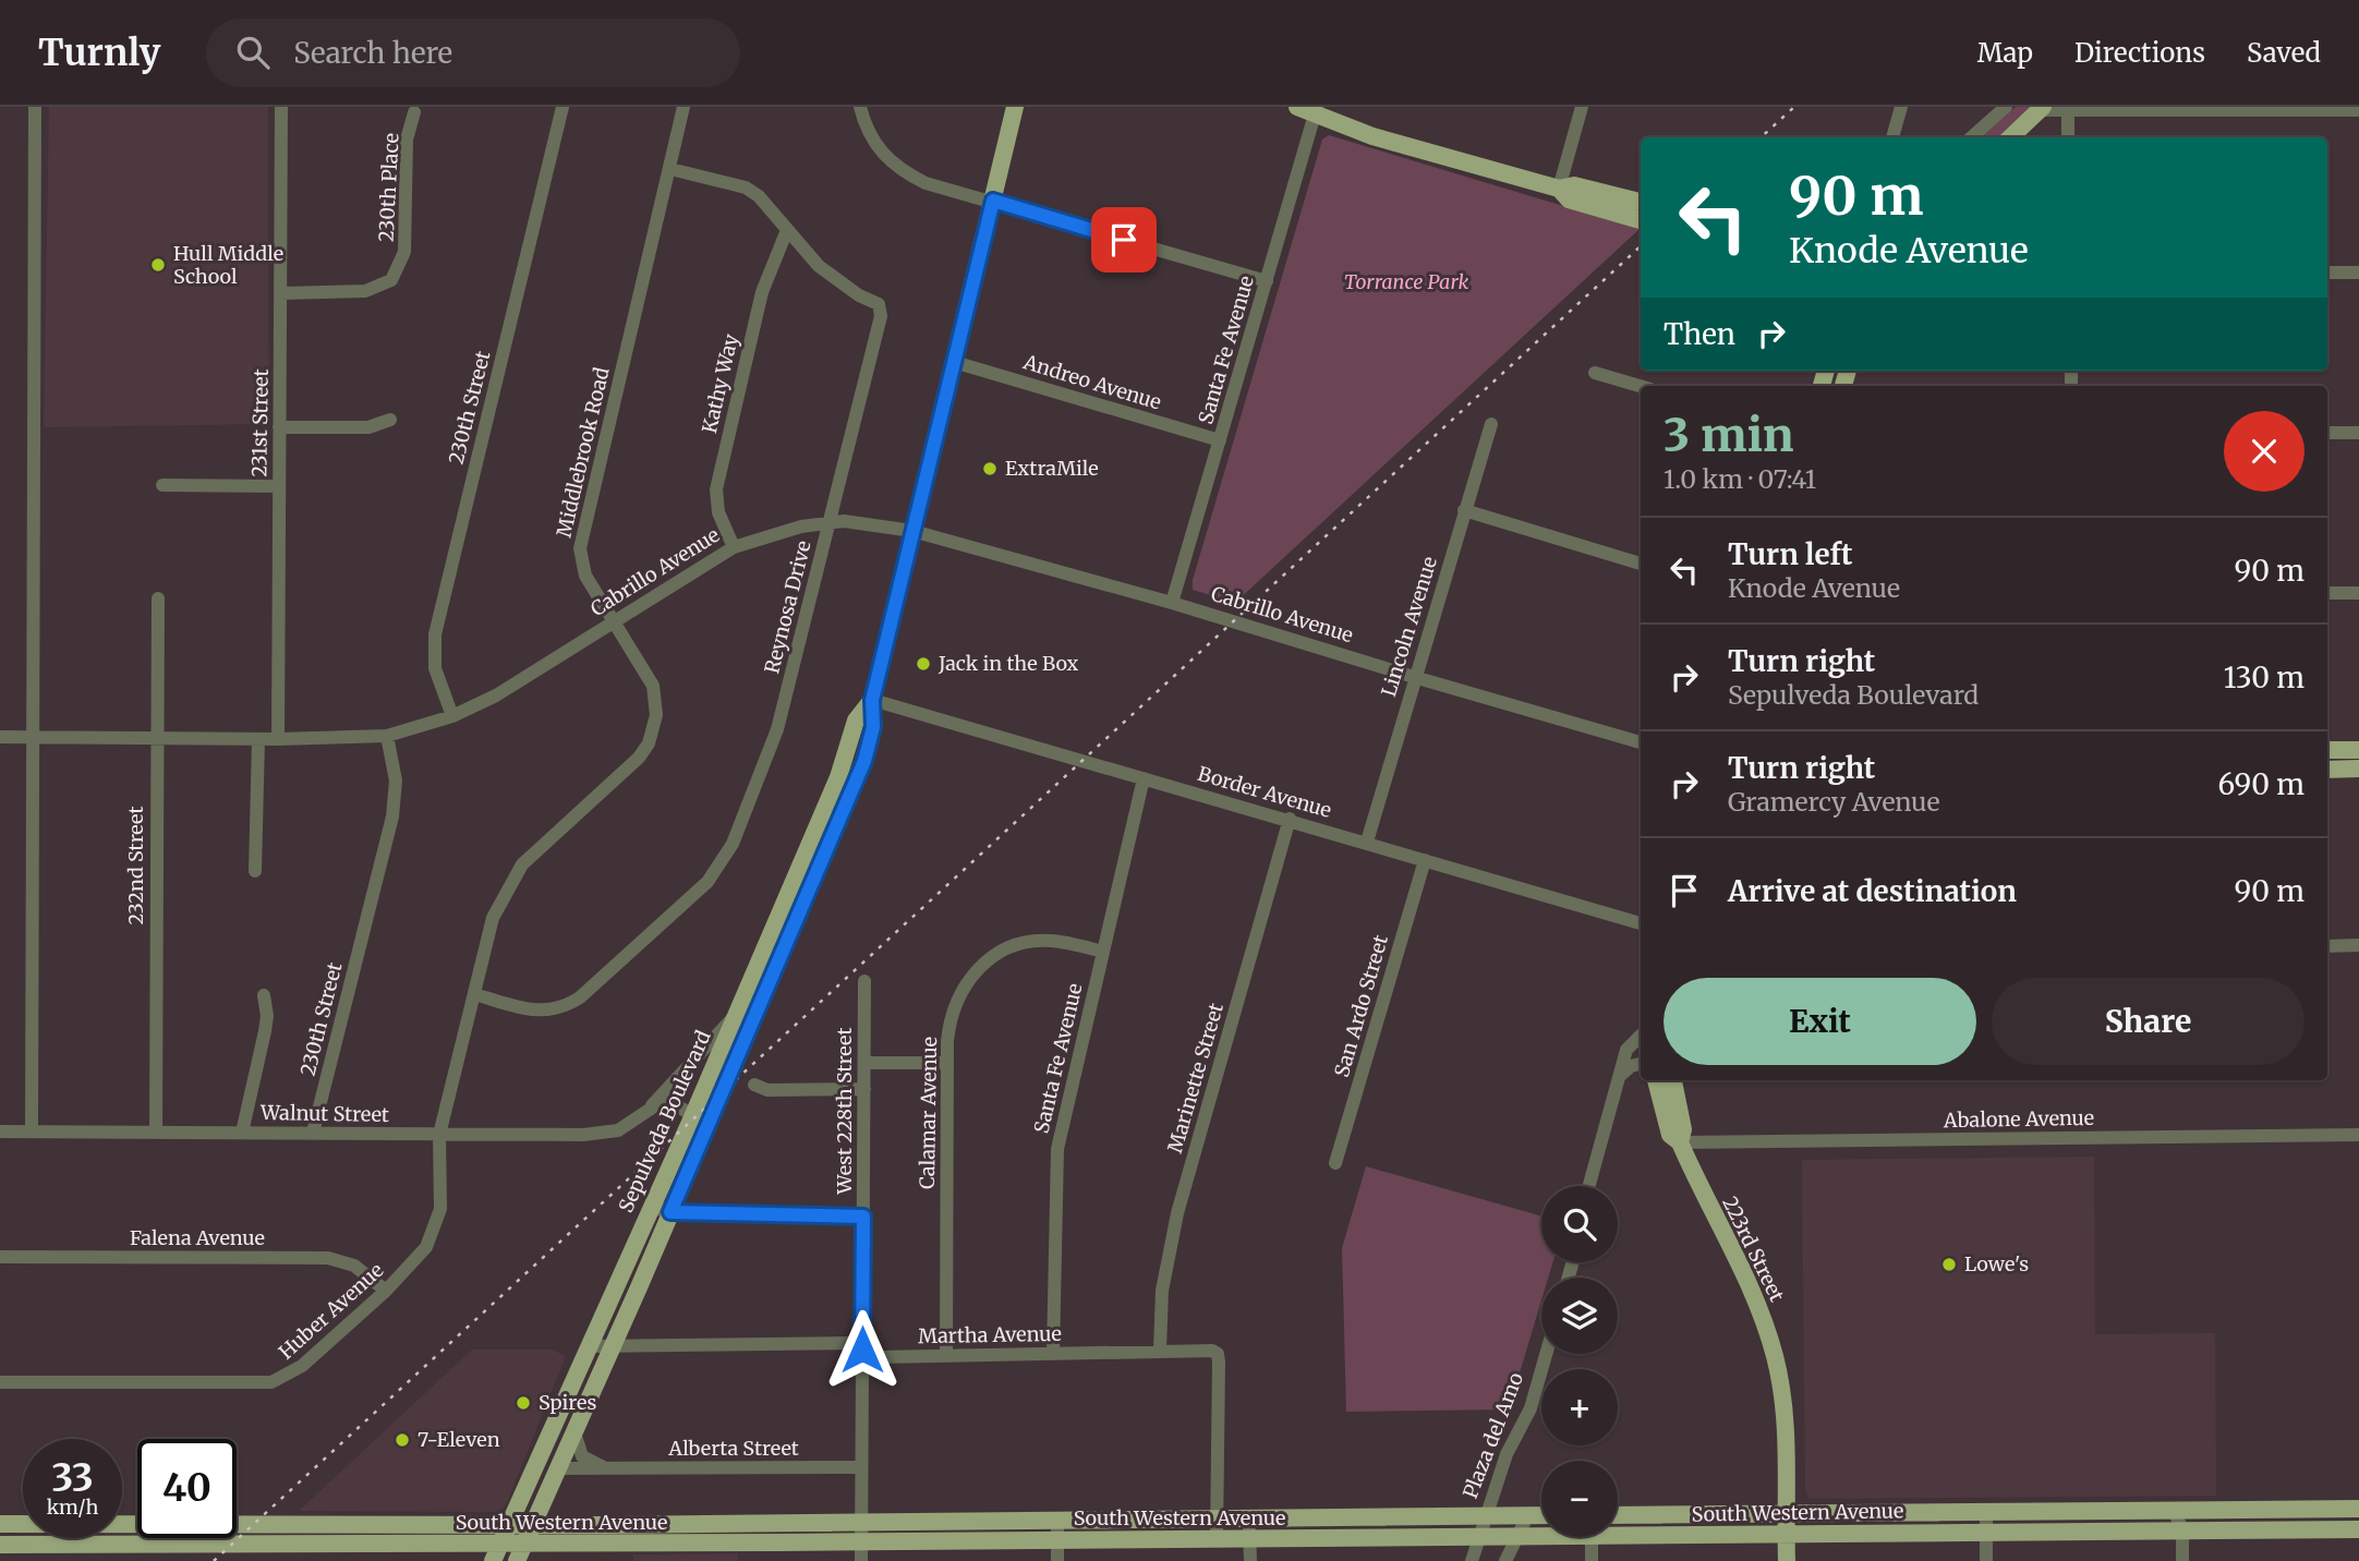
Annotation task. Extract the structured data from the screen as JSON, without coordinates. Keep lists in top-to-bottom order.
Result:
{
  "streets": {
    "main road": ["Sepulveda Boulevard", "223rd Street", "South Western Avenue"],
    "street": [
      "230th Place",
      "Santa Fe Avenue",
      "Andreo Avenue",
      "Kathy Way",
      "230th Street",
      "231st Street",
      "Middlebrook Road",
      "Cabrillo Avenue",
      "Reynosa Drive",
      "Lincoln Avenue",
      "Border Avenue",
      "232nd Street",
      "San Ardo Street",
      "Marinette Street",
      "West 228th Street",
      "Calamar Avenue",
      "Walnut Street",
      "Abalone Avenue",
      "Falena Avenue",
      "Huber Avenue",
      "Martha Avenue",
      "Plaza del Amo",
      "Alberta Street"
    ]
  },
  "crossings": [
    ["230th Place", "231st Street"],
    ["Santa Fe Avenue", "Andreo Avenue"],
    ["Santa Fe Avenue", "Cabrillo Avenue"],
    ["Santa Fe Avenue", "Border Avenue"],
    ["Santa Fe Avenue", "Calamar Avenue"],
    ["Santa Fe Avenue", "Martha Avenue"],
    ["Andreo Avenue", "Sepulveda Boulevard"],
    ["Kathy Way", "Cabrillo Avenue"],
    ["Kathy Way", "Reynosa Drive"],
    ["230th Street", "Cabrillo Avenue"],
    ["230th Street", "Walnut Street"],
    ["231st Street", "Cabrillo Avenue"],
    ["Middlebrook Road", "Cabrillo Avenue"],
    ["Middlebrook Road", "Reynosa Drive"],
    ["Middlebrook Road", "Walnut Street"],
    ["Middlebrook Road", "Huber Avenue"],
    ["Cabrillo Avenue", "Reynosa Drive"],
    ["Cabrillo Avenue", "Lincoln Avenue"],
    ["Cabrillo Avenue", "232nd Street"],
    ["Cabrillo Avenue", "Sepulveda Boulevard"],
    ["Lincoln Avenue", "Border Avenue"],
    ["Border Avenue", "San Ardo Street"],
    ["Border Avenue", "Marinette Street"],
    ["Border Avenue", "Sepulveda Boulevard"],
    ["232nd Street", "Walnut Street"],
    ["Marinette Street", "Martha Avenue"],
    ["West 228th Street", "Martha Avenue"],
    ["West 228th Street", "Alberta Street"],
    ["West 228th Street", "South Western Avenue"],
    ["Calamar Avenue", "Martha Avenue"],
    ["Walnut Street", "Sepulveda Boulevard"],
    ["Walnut Street", "Huber Avenue"],
    ["Abalone Avenue", "223rd Street"],
    ["Sepulveda Boulevard", "Martha Avenue"],
    ["Sepulveda Boulevard", "Alberta Street"],
    ["Sepulveda Boulevard", "South Western Avenue"],
    ["Falena Avenue", "Huber Avenue"],
    ["223rd Street", "South Western Avenue"],
    ["Martha Avenue", "South Western Avenue"],
    ["Plaza del Amo", "South Western Avenue"]
  ],
  "parks": ["Torrance Park"],
  "places": [
    "Hull Middle School",
    "ExtraMile",
    "Jack in the Box",
    "Lowe's",
    "Spires",
    "7-Eleven"
  ],
  "page": {
    "header": "Turnly",
    "search": "Search here",
    "nav": ["Map", "Directions", "Saved"],
    "turn": ["90 m", "Knode Avenue"],
    "then": "Then",
    "heading": ["3 min", "1.0 km · 07:41"],
    "list": [
      {
        "name": "Turn left",
        "note": "Knode Avenue",
        "value": "90 m"
      },
      {
        "name": "Turn right",
        "note": "Sepulveda Boulevard",
        "value": "130 m"
      },
      {
        "name": "Turn right",
        "note": "Gramercy Avenue",
        "value": "690 m"
      },
      {
        "name": "Arrive at destination",
        "value": "90 m"
      }
    ],
    "buttons": ["Exit", "Share"],
    "map_buttons": ["+", "−"],
    "speed": "33 km/h",
    "limit": "40"
  }
}
